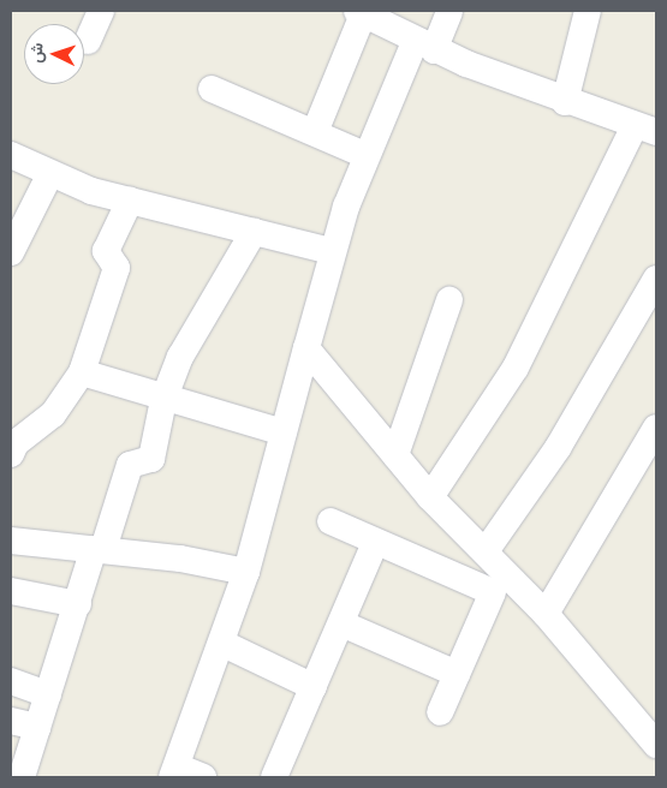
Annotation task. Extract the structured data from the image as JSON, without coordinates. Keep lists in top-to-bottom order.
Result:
{
  "north": "left"
}
